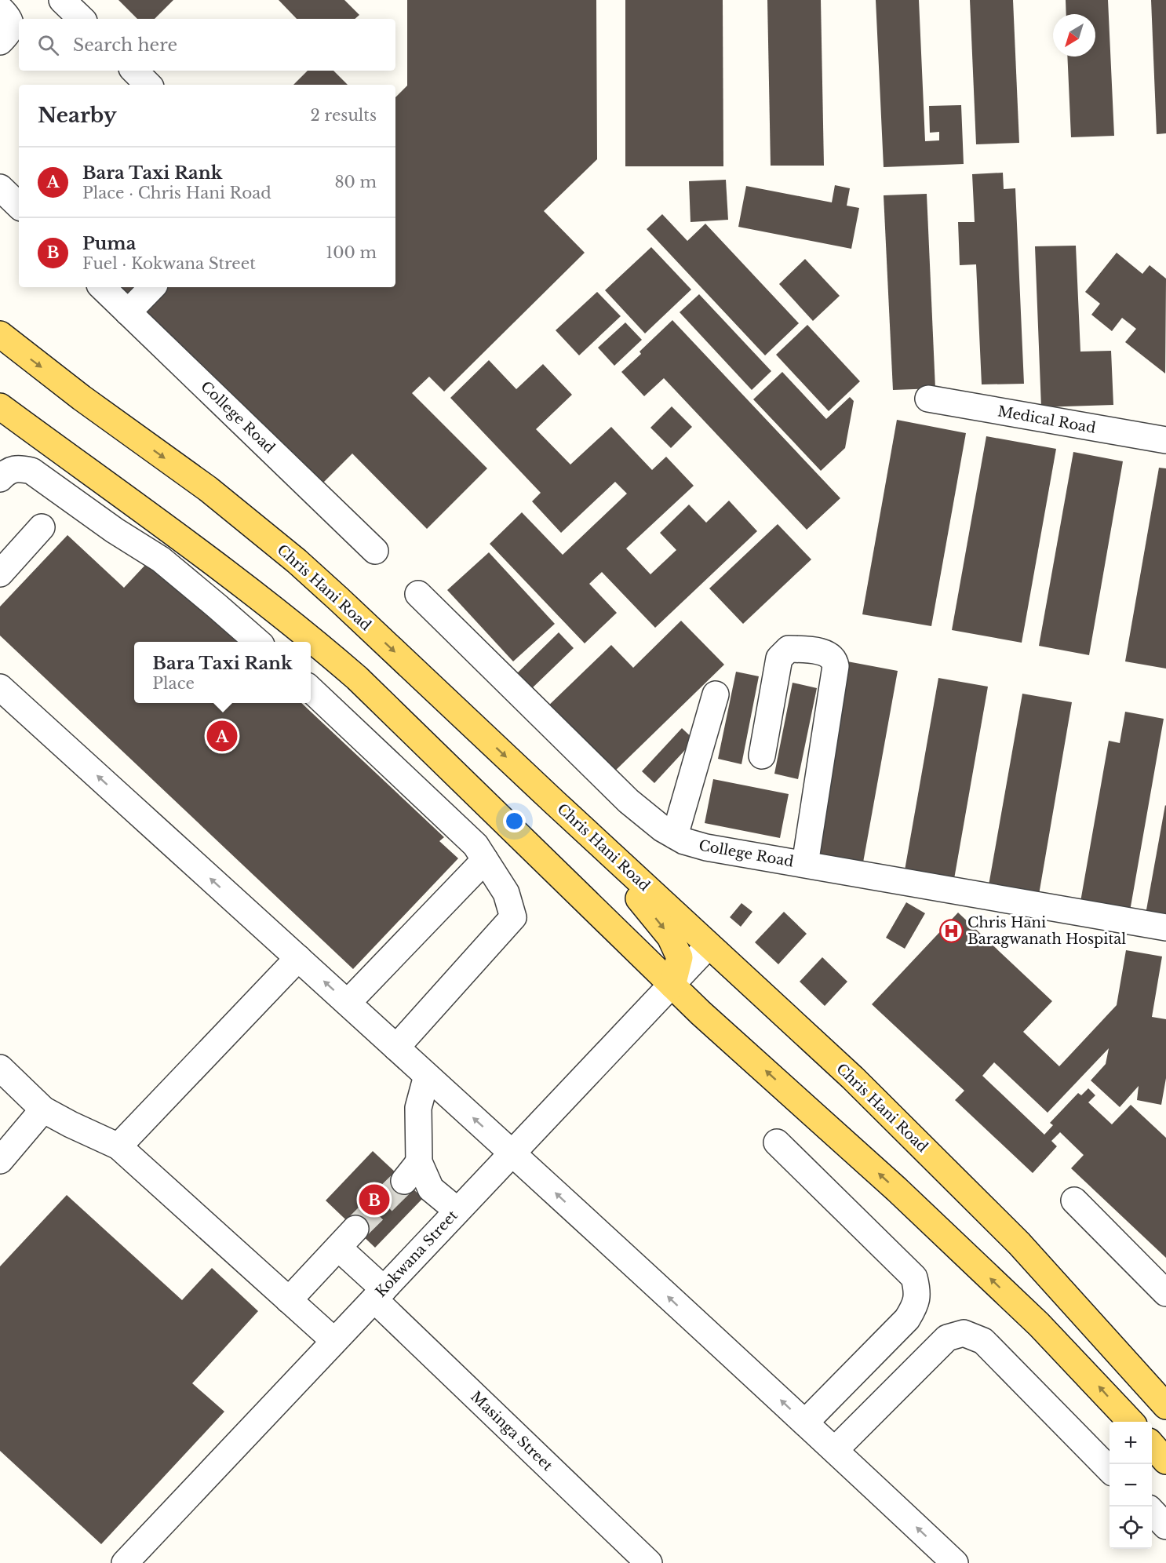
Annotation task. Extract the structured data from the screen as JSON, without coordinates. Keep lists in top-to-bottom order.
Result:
{
  "streets": {
    "main road": ["Chris Hani Road"],
    "street": [
      "College Road",
      "Medical Road",
      "Kokwana Street",
      "Masinga Street"
    ]
  },
  "crossings": [
    ["Chris Hani Road", "Kokwana Street"],
    ["Kokwana Street", "Masinga Street"]
  ],
  "places": {
    "hospital": ["Chris Hani Baragwanath Hospital"]
  },
  "north": "bottom left",
  "page": {
    "search": "Search here",
    "heading": ["Nearby", "2 results"],
    "list": [
      {
        "mark": "A",
        "name": "Bara Taxi Rank",
        "note": "Place · Chris Hani Road",
        "value": "80 m"
      },
      {
        "mark": "B",
        "name": "Puma",
        "note": "Fuel · Kokwana Street",
        "value": "100 m"
      }
    ],
    "popup": ["Bara Taxi Rank", "Place"],
    "pins": ["A", "B"],
    "map_buttons": ["+", "−"]
  }
}
